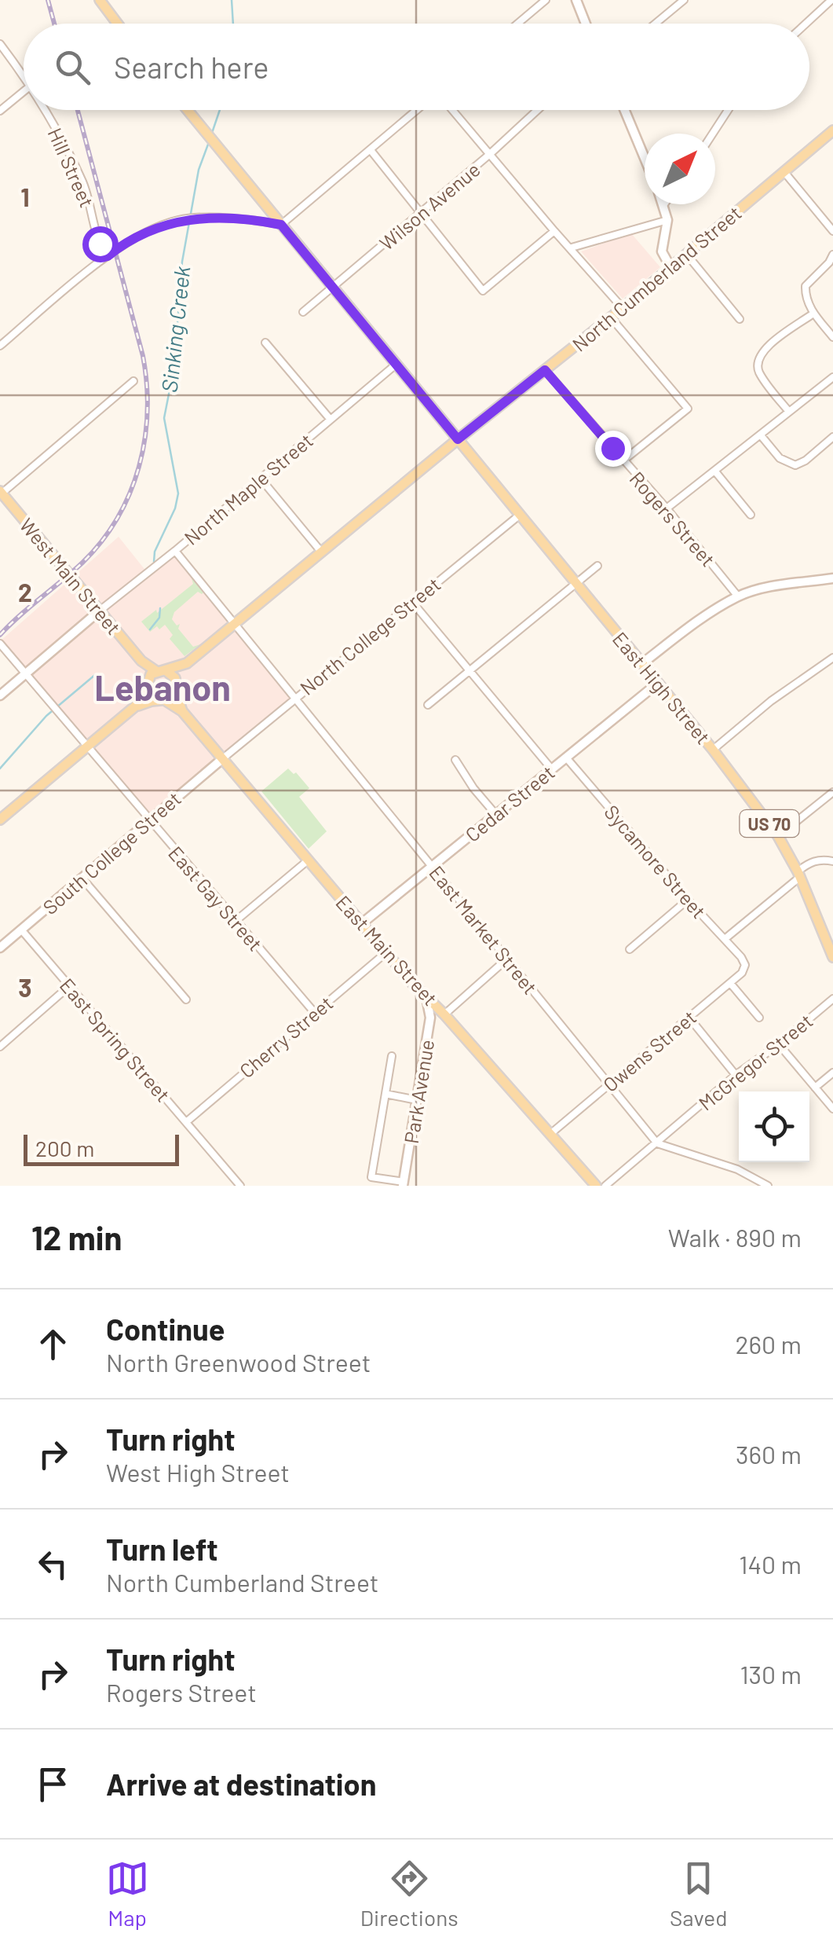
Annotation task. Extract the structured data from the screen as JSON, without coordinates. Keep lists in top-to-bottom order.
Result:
{
  "streets": {
    "main road": [
      "North Cumberland Street",
      "West Main Street",
      "East High Street",
      "US 70",
      "East Main Street"
    ],
    "street": [
      "Hill Street",
      "Wilson Avenue",
      "North Maple Street",
      "Rogers Street",
      "North College Street",
      "Cedar Street",
      "South College Street",
      "Sycamore Street",
      "East Gay Street",
      "East Market Street",
      "Cherry Street",
      "East Spring Street",
      "Owens Street",
      "McGregor Street",
      "Park Avenue"
    ]
  },
  "crossings": [
    ["Wilson Avenue", "US 70"],
    ["North Cumberland Street", "Rogers Street"],
    ["North Cumberland Street", "West Main Street"],
    ["North Cumberland Street", "East High Street"],
    ["North Cumberland Street", "US 70"],
    ["North Cumberland Street", "East Market Street"],
    ["North Cumberland Street", "East Main Street"],
    ["North Maple Street", "West Main Street"],
    ["North Maple Street", "US 70"],
    ["North Maple Street", "East Market Street"],
    ["West Main Street", "East Main Street"],
    ["North College Street", "East High Street"],
    ["North College Street", "South College Street"],
    ["North College Street", "East Market Street"],
    ["North College Street", "East Main Street"],
    ["East High Street", "Cedar Street"],
    ["East High Street", "US 70"],
    ["Cedar Street", "Sycamore Street"],
    ["Cedar Street", "East Market Street"],
    ["Cedar Street", "East Main Street"],
    ["South College Street", "East Gay Street"],
    ["South College Street", "East Main Street"],
    ["South College Street", "East Spring Street"],
    ["Sycamore Street", "Owens Street"],
    ["East Gay Street", "Cherry Street"],
    ["East Market Street", "Owens Street"],
    ["East Market Street", "McGregor Street"],
    ["East Main Street", "Cherry Street"],
    ["East Main Street", "Owens Street"],
    ["East Main Street", "Park Avenue"],
    ["Cherry Street", "East Spring Street"]
  ],
  "districts": ["Lebanon"],
  "water": ["Sinking Creek"],
  "scale_bar": "200 m",
  "north": "top right",
  "page": {
    "search": "Search here",
    "scale": "200 m",
    "heading": ["12 min", "Walk · 890 m"],
    "list": [
      ["Continue", "North Greenwood Street", "260 m"],
      ["Turn right", "West High Street", "360 m"],
      ["Turn left", "North Cumberland Street", "140 m"],
      ["Turn right", "Rogers Street", "130 m"],
      "Arrive at destination"
    ],
    "nav": ["Map", "Directions", "Saved"]
  },
  "grid": {
    "rows": ["1", "2", "3"]
  }
}
